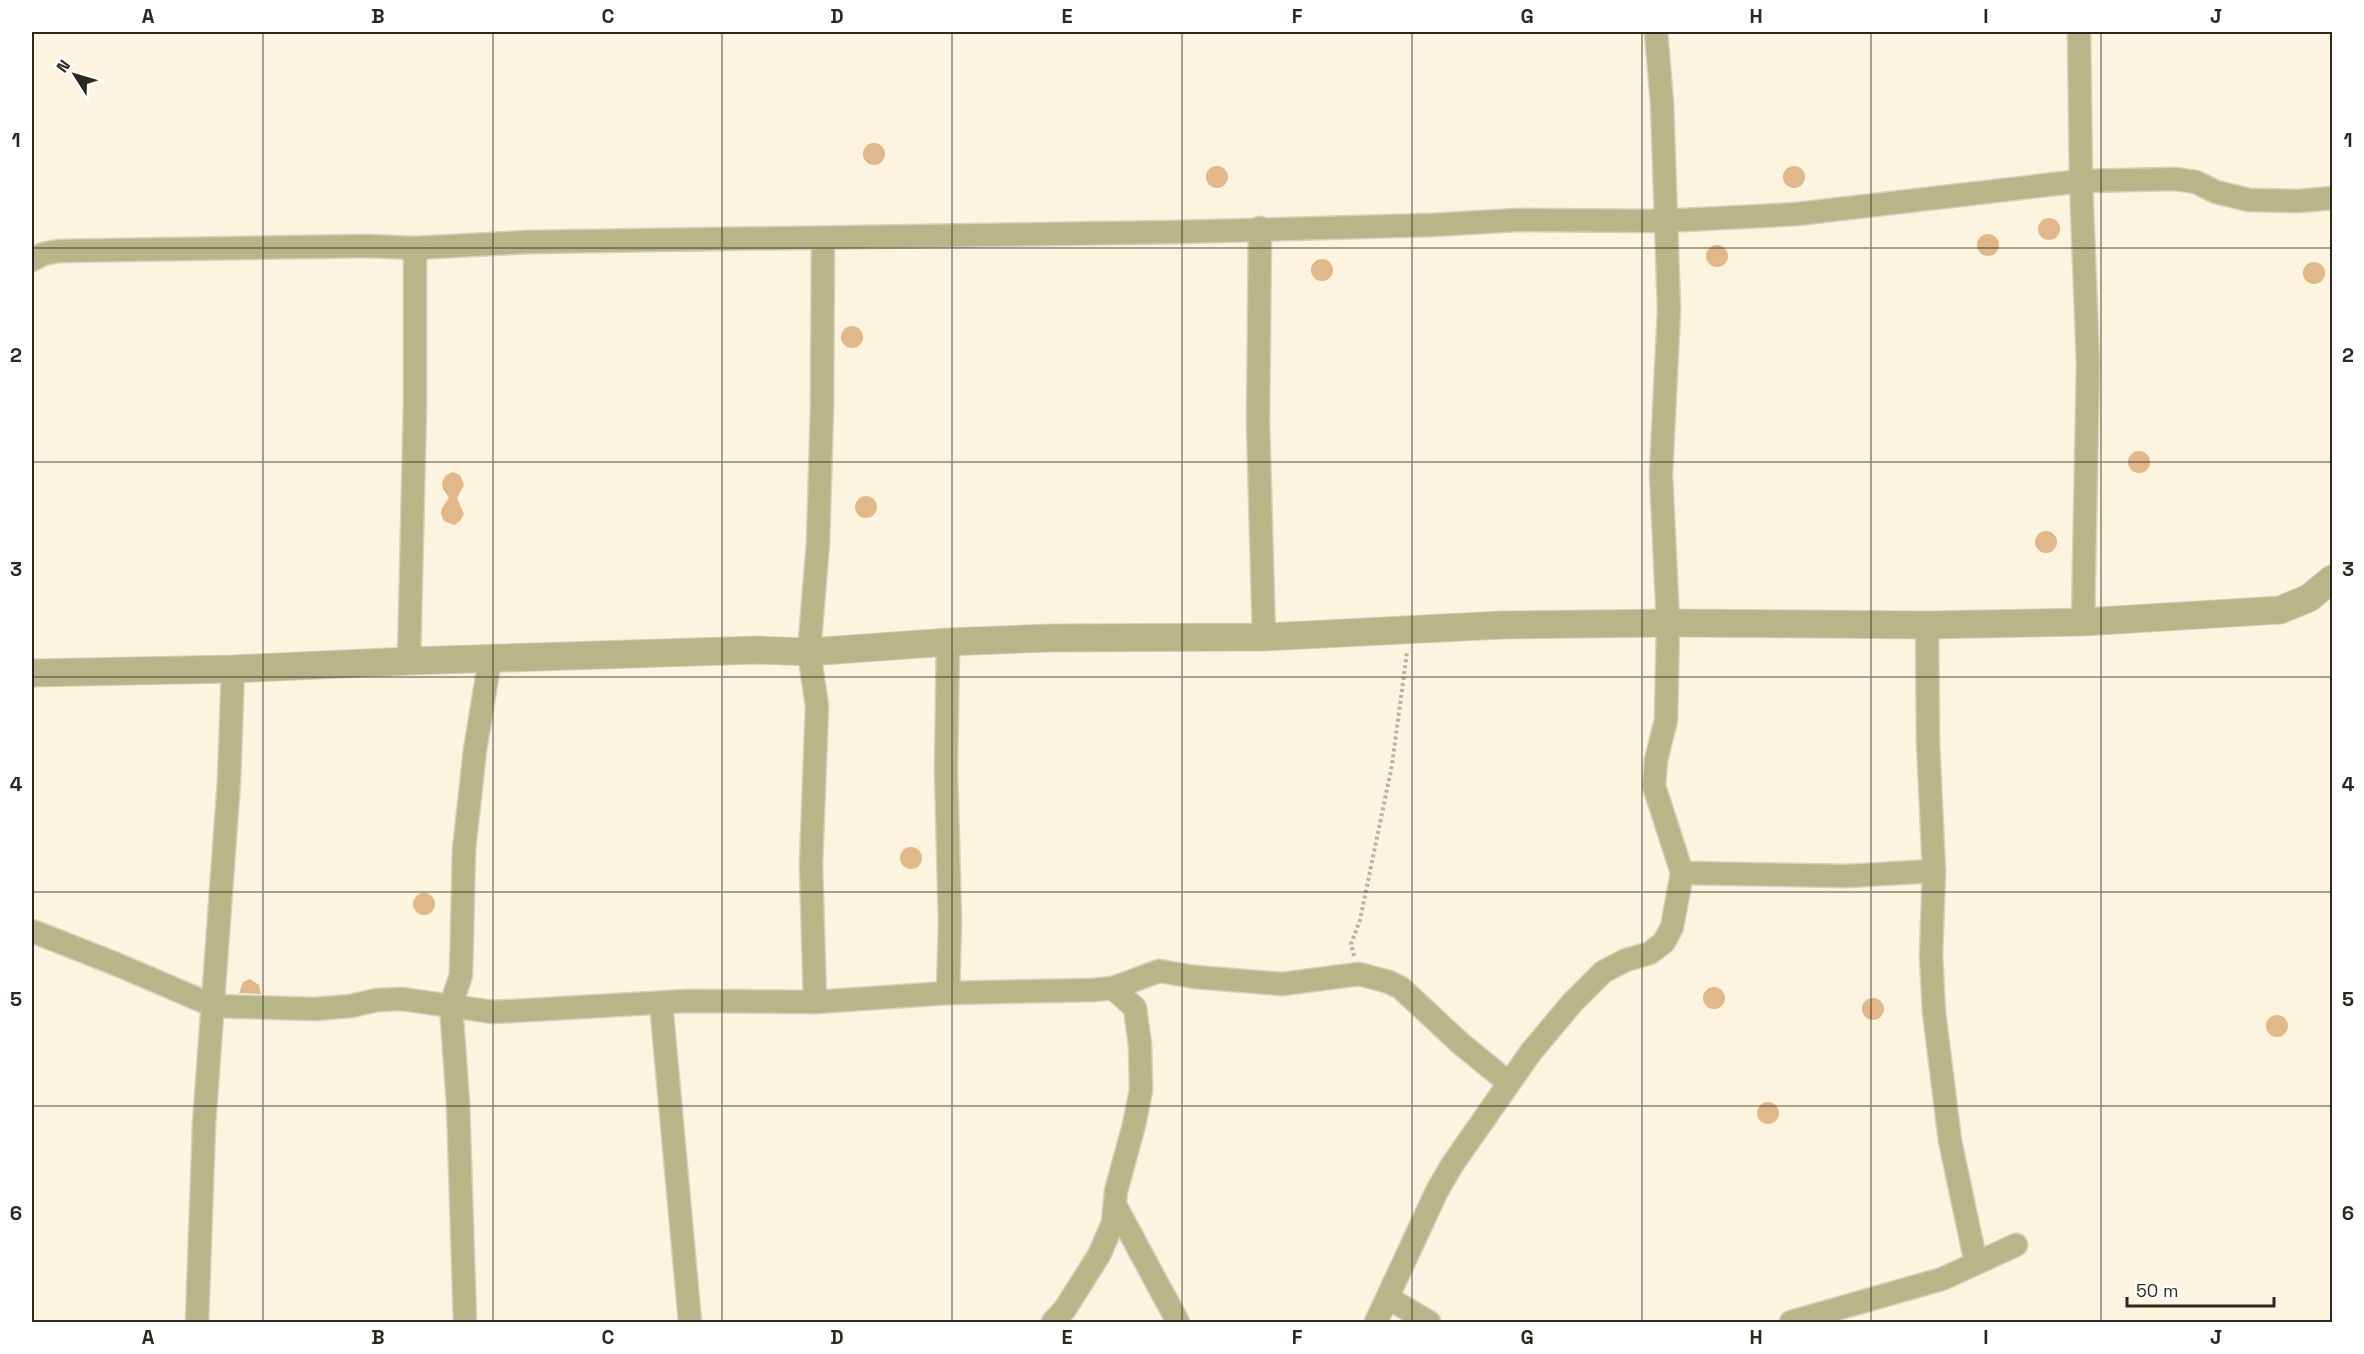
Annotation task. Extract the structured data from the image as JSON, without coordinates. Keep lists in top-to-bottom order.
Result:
{
  "scale_bar": "50 m",
  "north": "top left",
  "grid": {
    "columns": [
      "A",
      "B",
      "C",
      "D",
      "E",
      "F",
      "G",
      "H",
      "I",
      "J"
    ],
    "rows": [
      "1",
      "2",
      "3",
      "4",
      "5",
      "6"
    ]
  }
}
